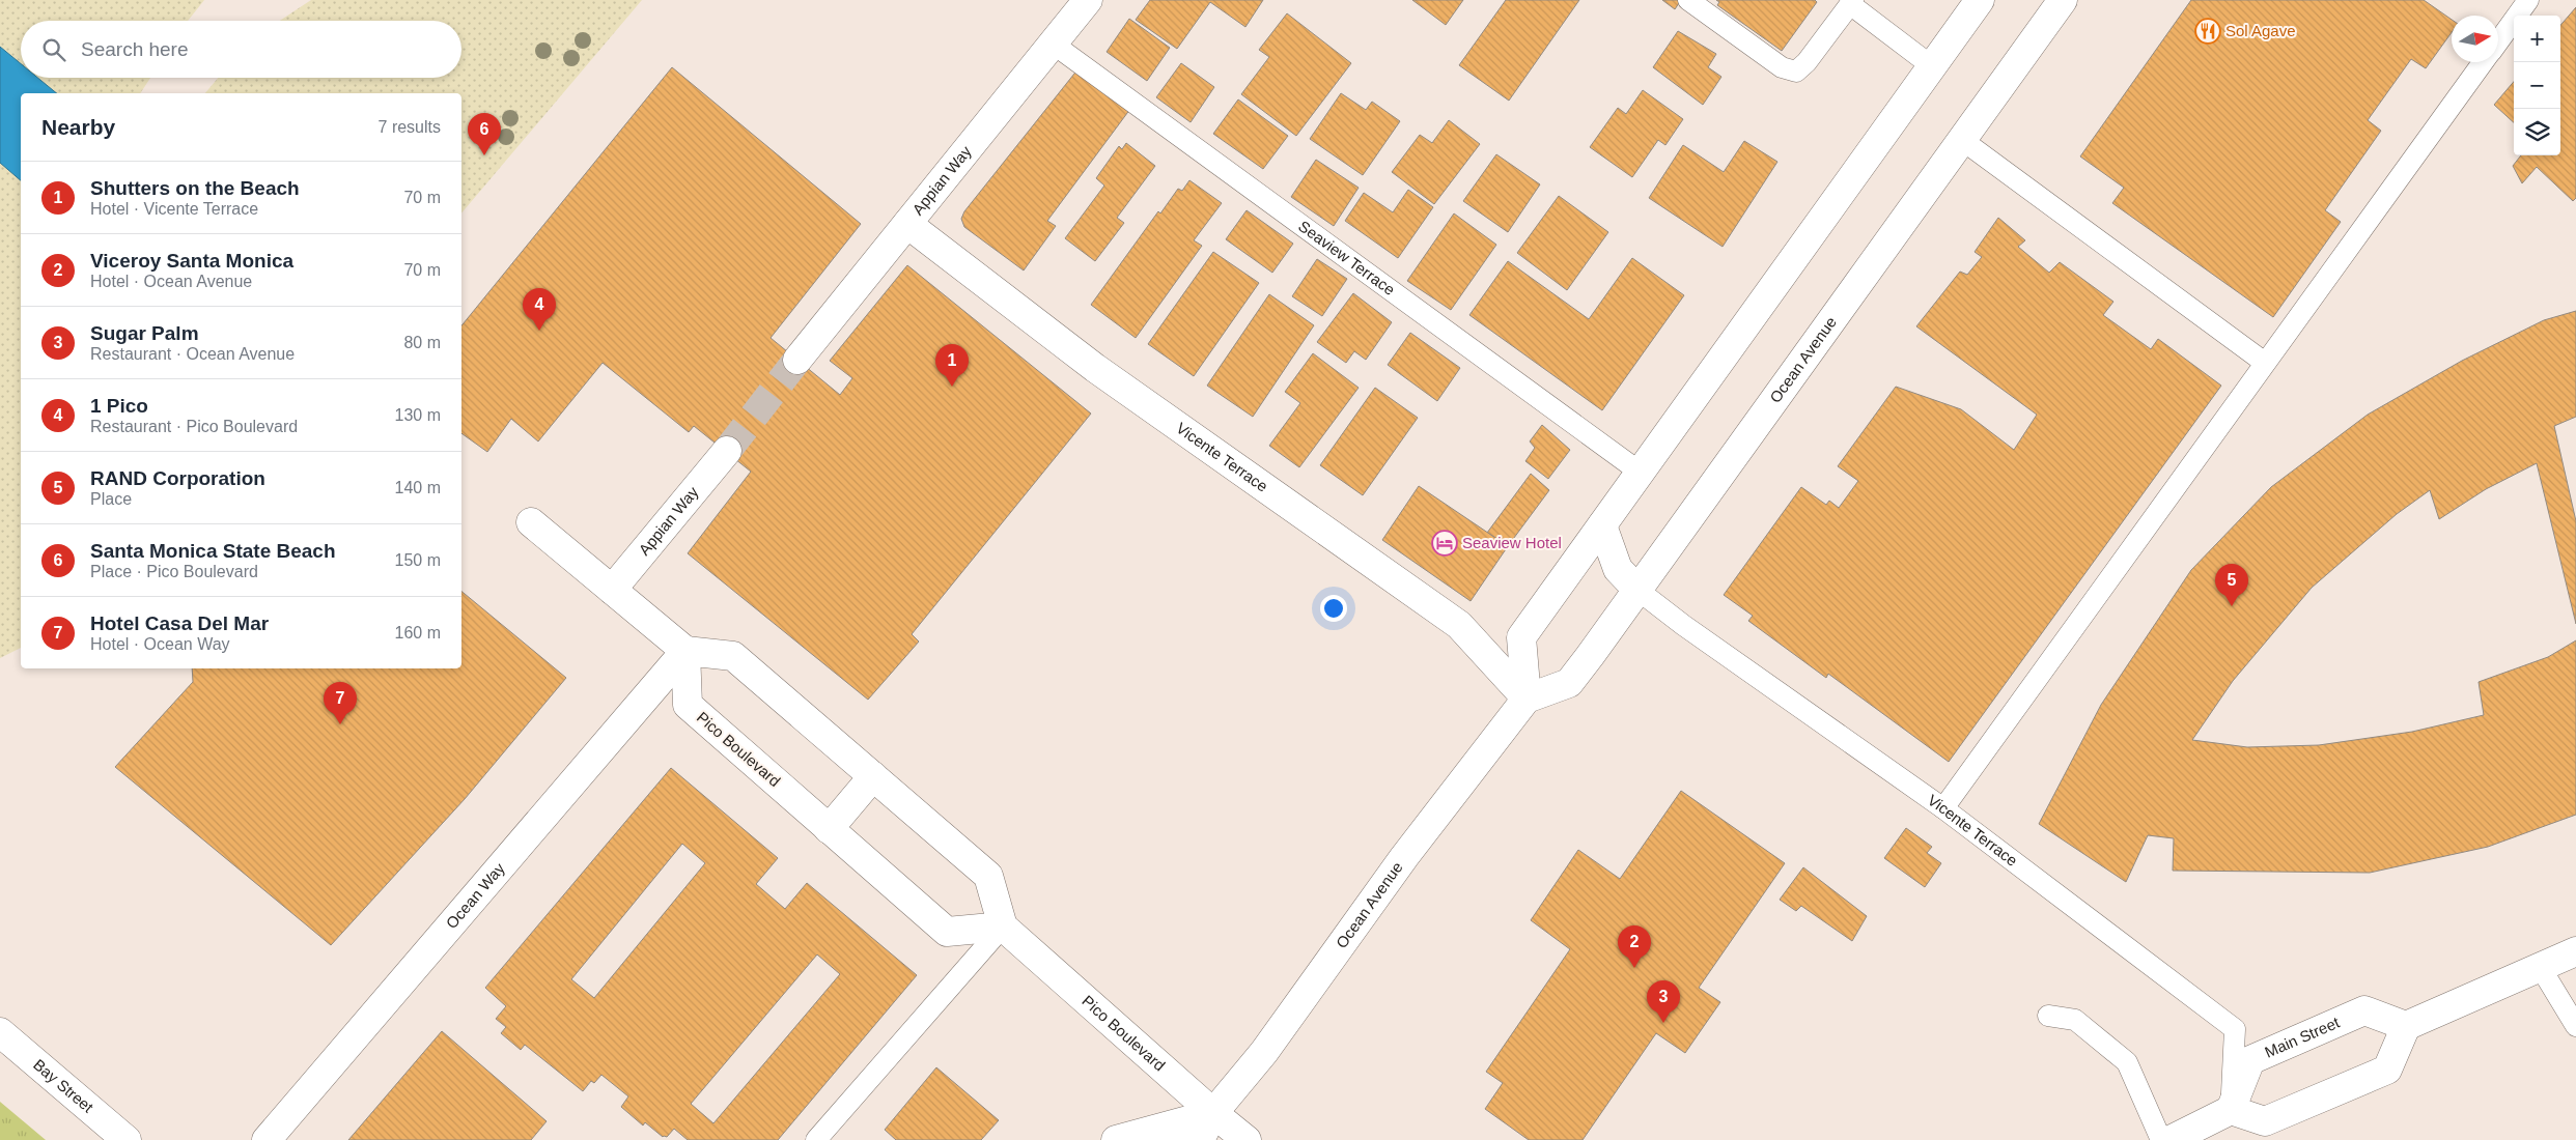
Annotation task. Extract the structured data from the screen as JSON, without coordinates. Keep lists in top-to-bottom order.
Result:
{
  "streets": {
    "street": [
      "Appian Way",
      "Ocean Avenue",
      "Vicente Terrace",
      "Pico Boulevard",
      "Ocean Way",
      "Main Street",
      "Bay Street"
    ],
    "lane": ["Seaview Terrace"]
  },
  "crossings": [
    ["Appian Way", "Seaview Terrace"],
    ["Appian Way", "Vicente Terrace"],
    ["Ocean Avenue", "Vicente Terrace"],
    ["Ocean Avenue", "Pico Boulevard"],
    ["Vicente Terrace", "Main Street"],
    ["Pico Boulevard", "Ocean Way"]
  ],
  "places": {
    "restaurant": ["Sol Agave"],
    "hotel": ["Seaview Hotel"]
  },
  "north": "right",
  "page": {
    "map_buttons": ["+", "−"],
    "search": "Search here",
    "heading": ["Nearby", "7 results"],
    "pins": [
      "6",
      "4",
      "1",
      "5",
      "7",
      "2",
      "3"
    ],
    "list": [
      {
        "mark": "1",
        "name": "Shutters on the Beach",
        "note": "Hotel · Vicente Terrace",
        "value": "70 m"
      },
      {
        "mark": "2",
        "name": "Viceroy Santa Monica",
        "note": "Hotel · Ocean Avenue",
        "value": "70 m"
      },
      {
        "mark": "3",
        "name": "Sugar Palm",
        "note": "Restaurant · Ocean Avenue",
        "value": "80 m"
      },
      {
        "mark": "4",
        "name": "1 Pico",
        "note": "Restaurant · Pico Boulevard",
        "value": "130 m"
      },
      {
        "mark": "5",
        "name": "RAND Corporation",
        "note": "Place",
        "value": "140 m"
      },
      {
        "mark": "6",
        "name": "Santa Monica State Beach",
        "note": "Place · Pico Boulevard",
        "value": "150 m"
      },
      {
        "mark": "7",
        "name": "Hotel Casa Del Mar",
        "note": "Hotel · Ocean Way",
        "value": "160 m"
      }
    ]
  }
}
